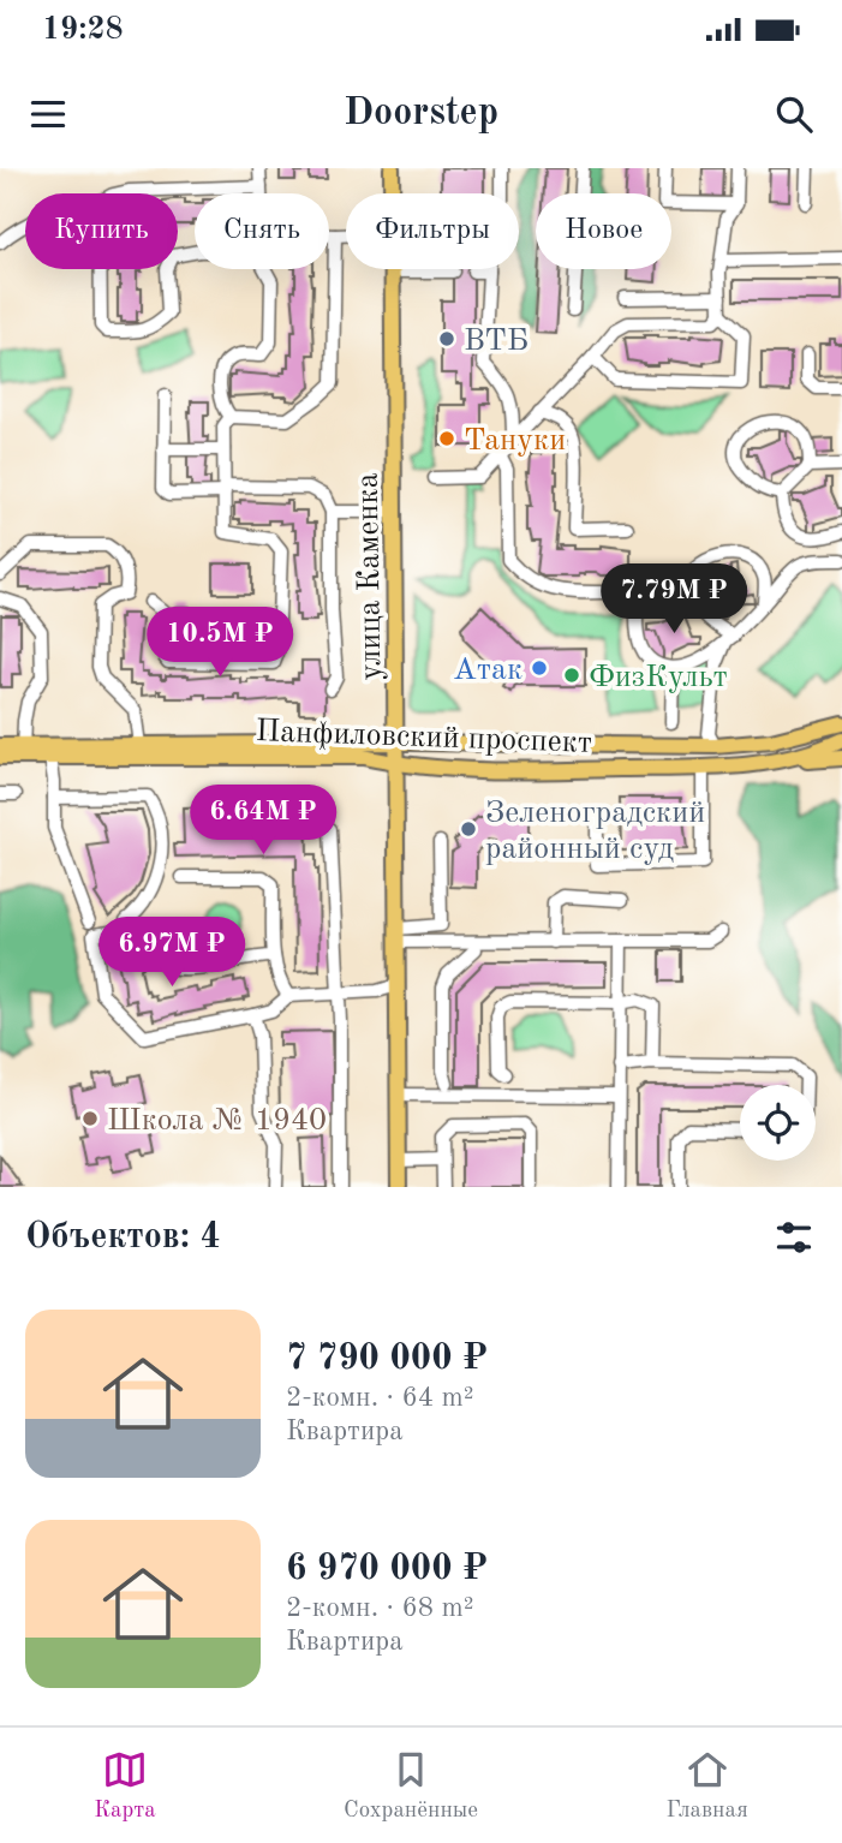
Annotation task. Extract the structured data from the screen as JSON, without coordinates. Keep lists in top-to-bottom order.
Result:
{
  "streets": {
    "main road": ["улица Каменка", "Панфиловский проспект"]
  },
  "crossings": [
    ["улица Каменка", "Панфиловский проспект"]
  ],
  "places": [
    "ВТБ",
    "Тануки",
    "Атак",
    "ФизКульт",
    "Зеленоградский районный суд",
    "Школа № 1940"
  ],
  "page": {
    "status": "19:28",
    "header": "Doorstep",
    "chip": [
      "Купить",
      "Снять",
      "Фильтры",
      "Новое"
    ],
    "price": [
      "7.79M ₽",
      "10.5M ₽",
      "6.64M ₽",
      "6.97M ₽"
    ],
    "heading": "Объектов: 4",
    "list": [
      {
        "name": "7 790 000 ₽",
        "note": "2-комн. · 64 m² · Квартира"
      },
      {
        "name": "6 970 000 ₽",
        "note": "2-комн. · 68 m² · Квартира"
      }
    ],
    "tabs": ["Карта", "Сохранённые", "Главная"]
  }
}
